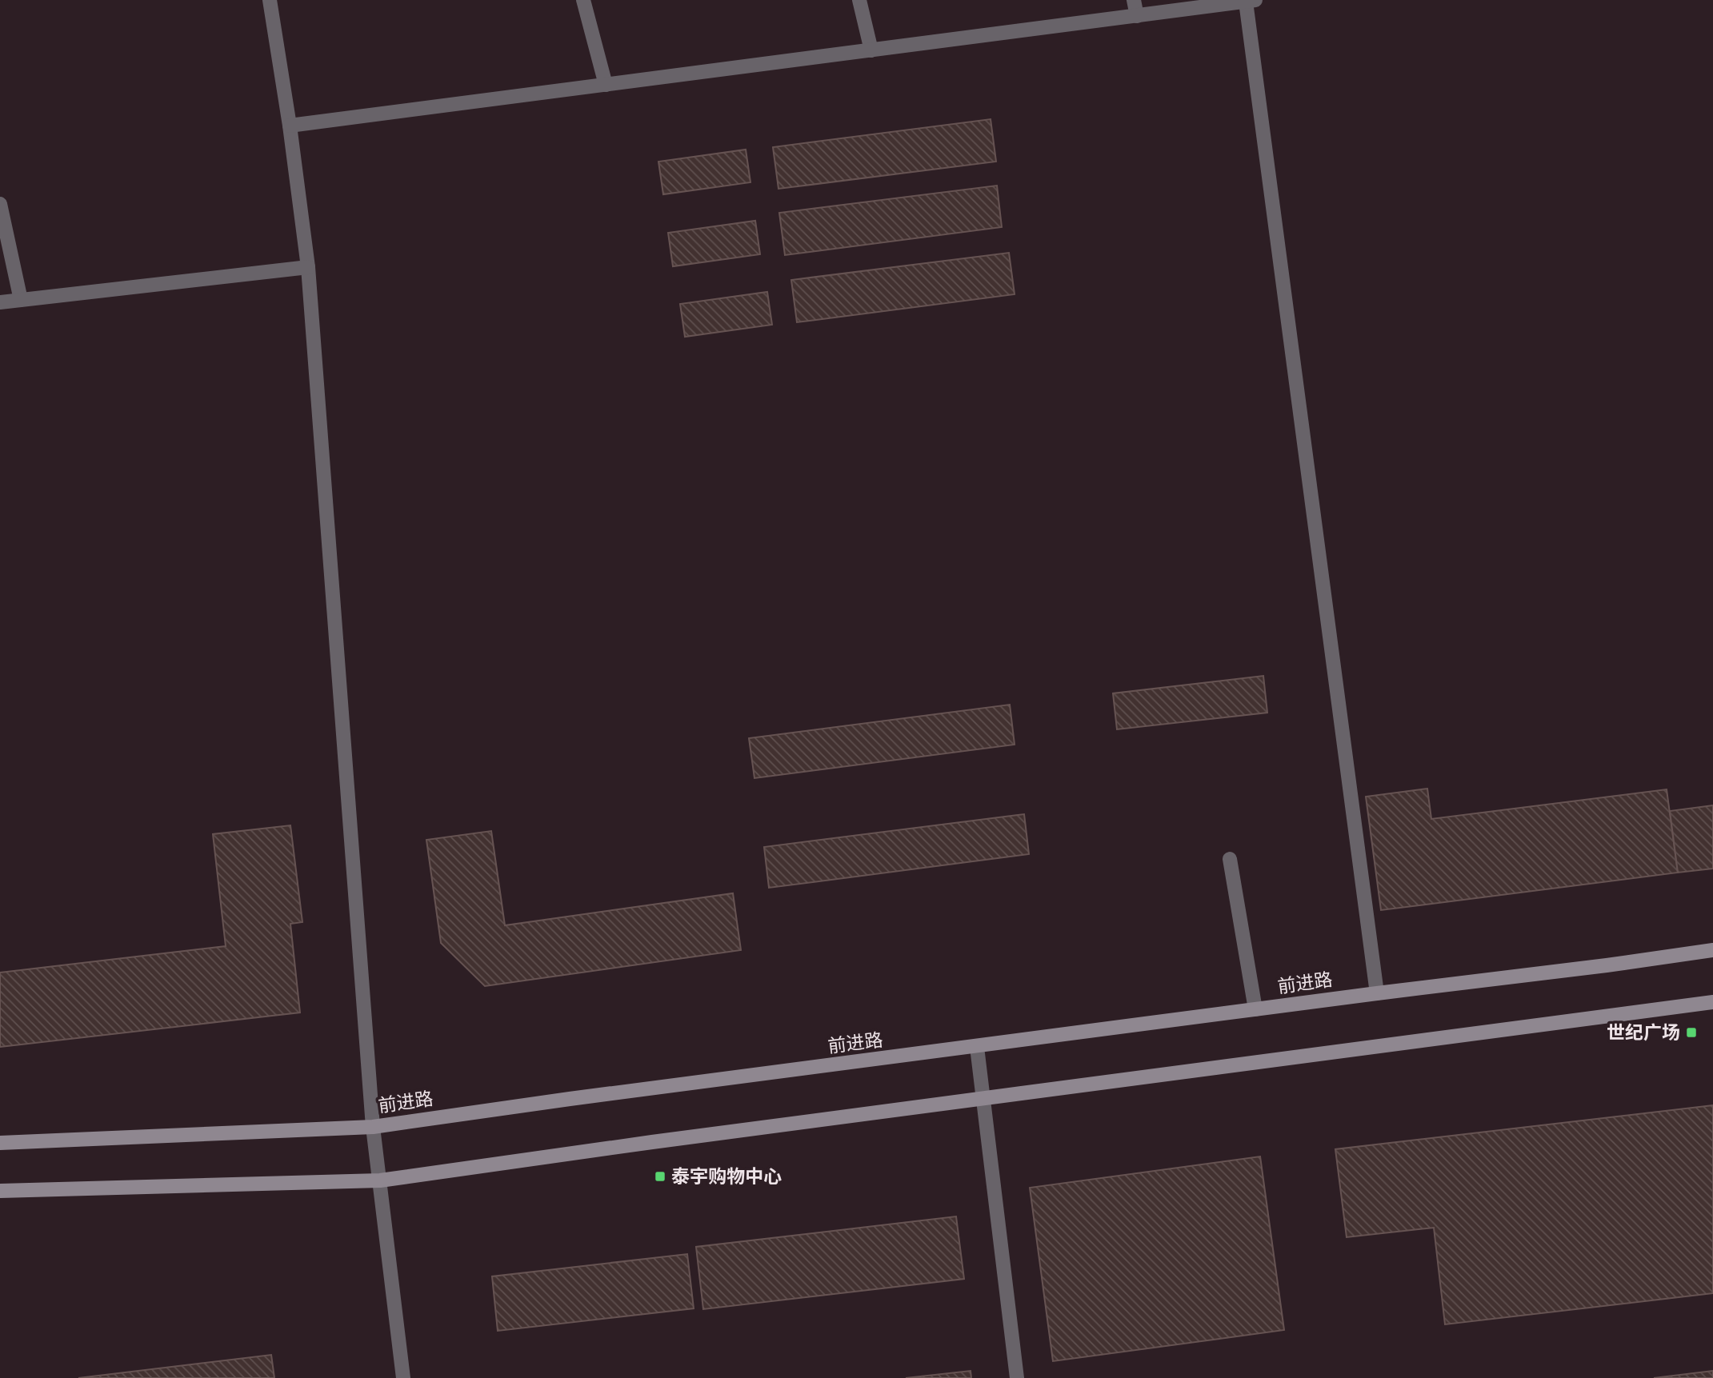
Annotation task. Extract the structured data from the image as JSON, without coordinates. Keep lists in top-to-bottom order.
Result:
{
  "streets": {
    "main road": ["前进路"]
  },
  "places": {
    "transit": ["世纪广场", "泰宇购物中心"]
  }
}
